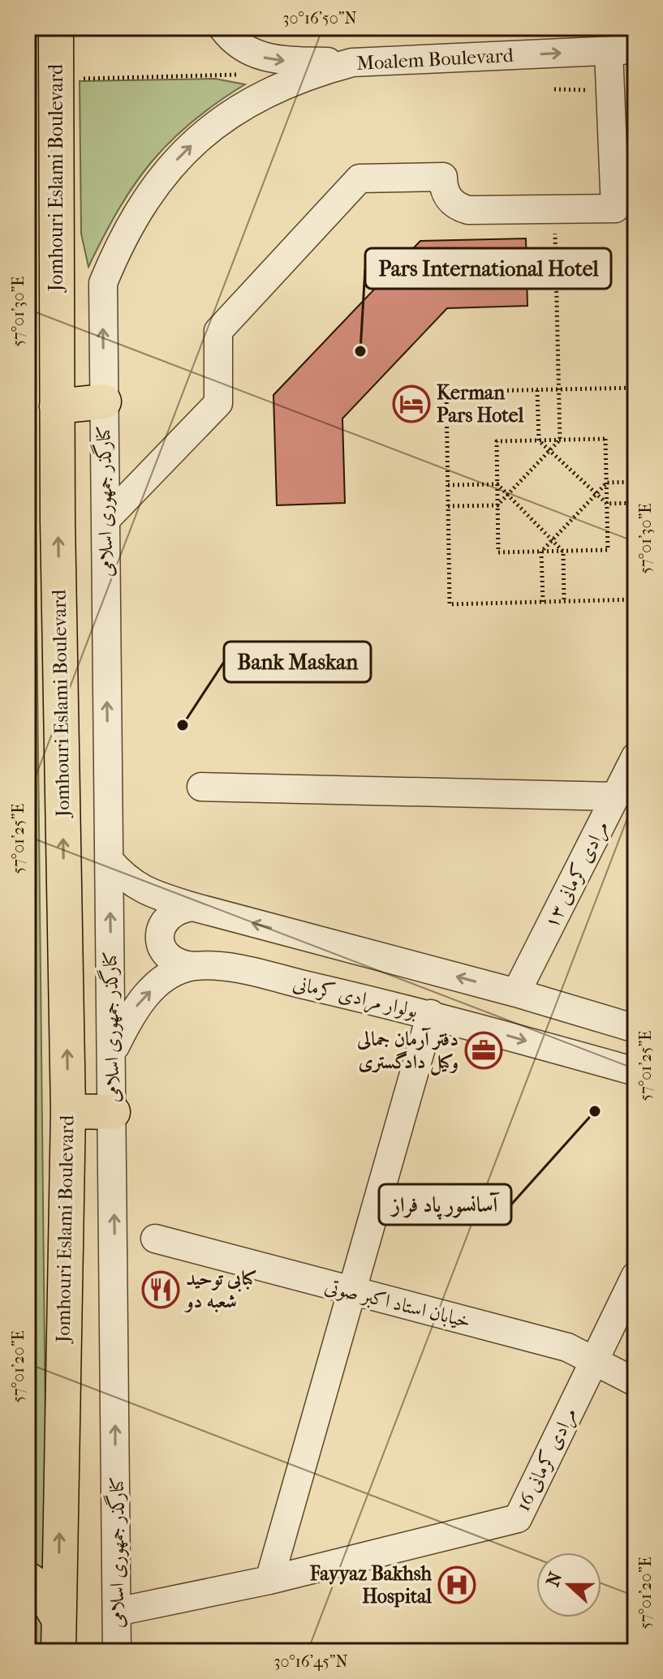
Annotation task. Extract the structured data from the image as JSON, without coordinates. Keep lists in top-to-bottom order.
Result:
{
  "streets": {
    "main road": ["Jomhouri Eslami Boulevard"],
    "street": [
      "Moalem Boulevard",
      "کنارگذر جمهوری اسلامی",
      "مرادی کرمانی ۱۳",
      "بولوار مرادی کرمانی",
      "خیابان استاد اکبر صوتی",
      "مرادی کرمانی 16"
    ]
  },
  "crossings": [
    ["Moalem Boulevard", "کنارگذر جمهوری اسلامی"],
    ["کنارگذر جمهوری اسلامی", "بولوار مرادی کرمانی"],
    ["کنارگذر جمهوری اسلامی", "مرادی کرمانی 16"],
    ["خیابان استاد اکبر صوتی", "مرادی کرمانی 16"]
  ],
  "one_way": ["Moalem Boulevard", "Jomhouri Eslami Boulevard"],
  "places": {
    "other": ["Pars International Hotel", "Bank Maskan", "آسانسور پاد فراز"],
    "hotel": ["Kerman Pars Hotel"],
    "office": ["دفتر آرمان جمالی وکیل دادگستری"],
    "restaurant": ["کبابی توحید شعبه دو"],
    "hospital": ["Fayyaz Bakhsh Hospital"]
  },
  "north": "left",
  "coordinates": [
    "30°16'50\"N",
    "57°01'30\"E",
    "57°01'25\"E",
    "57°01'20\"E",
    "30°16'45\"N"
  ]
}
